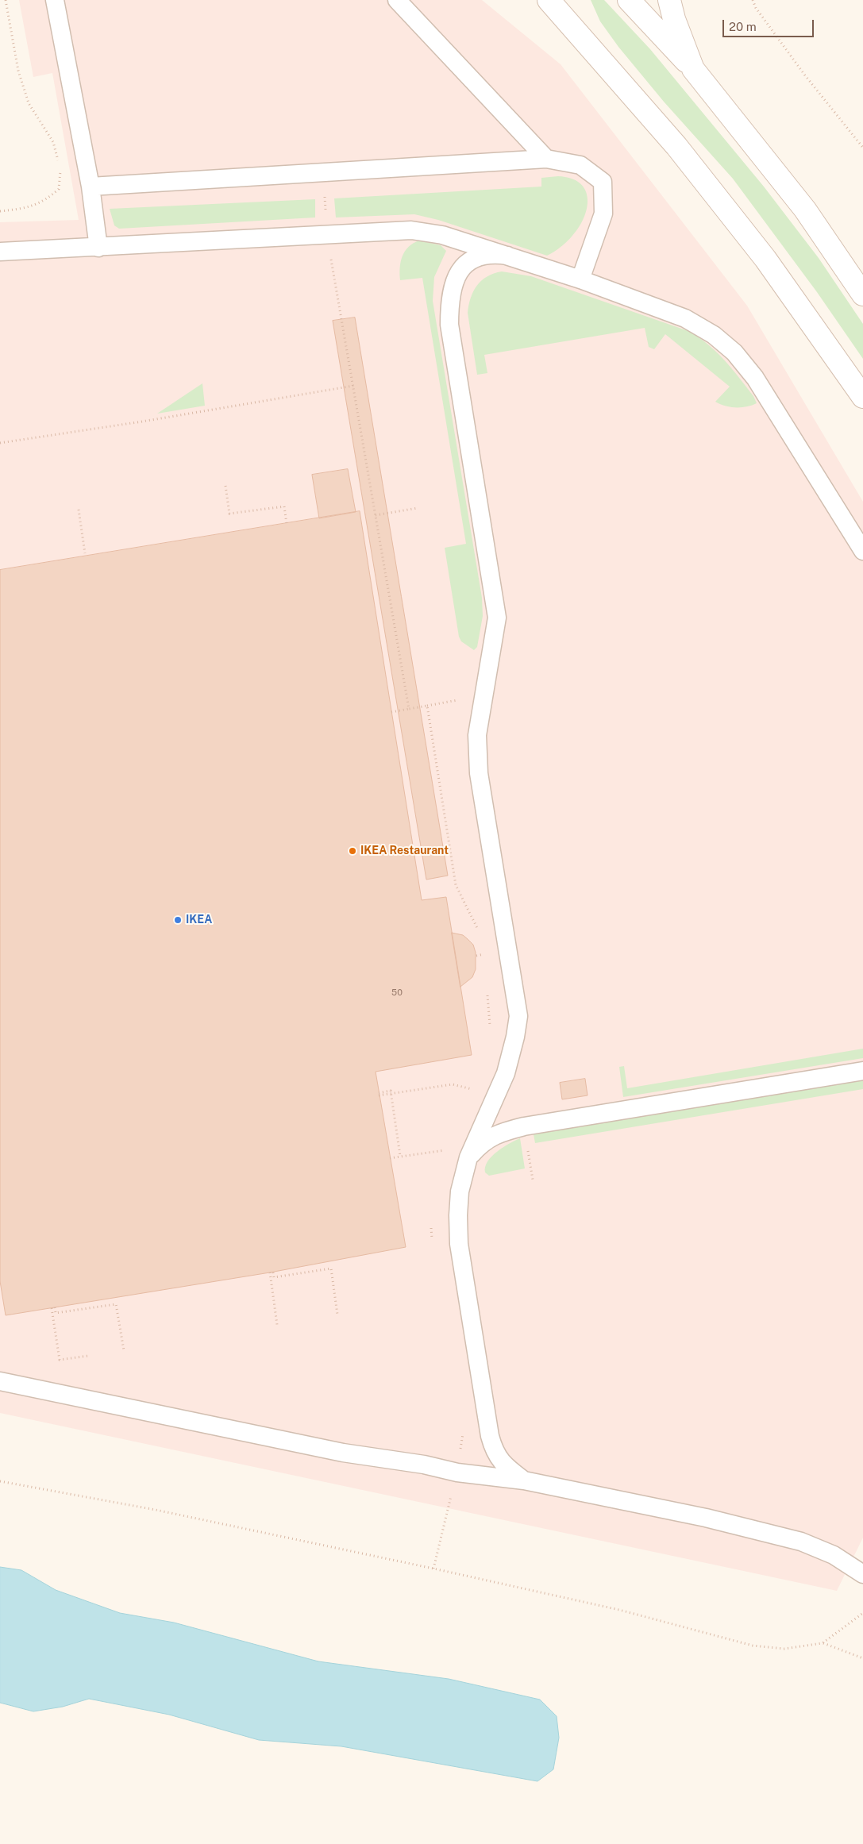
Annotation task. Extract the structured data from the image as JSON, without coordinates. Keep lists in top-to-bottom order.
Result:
{
  "places": ["IKEA Restaurant", "IKEA"],
  "house_numbers": ["50"],
  "scale_bar": "20 m"
}
